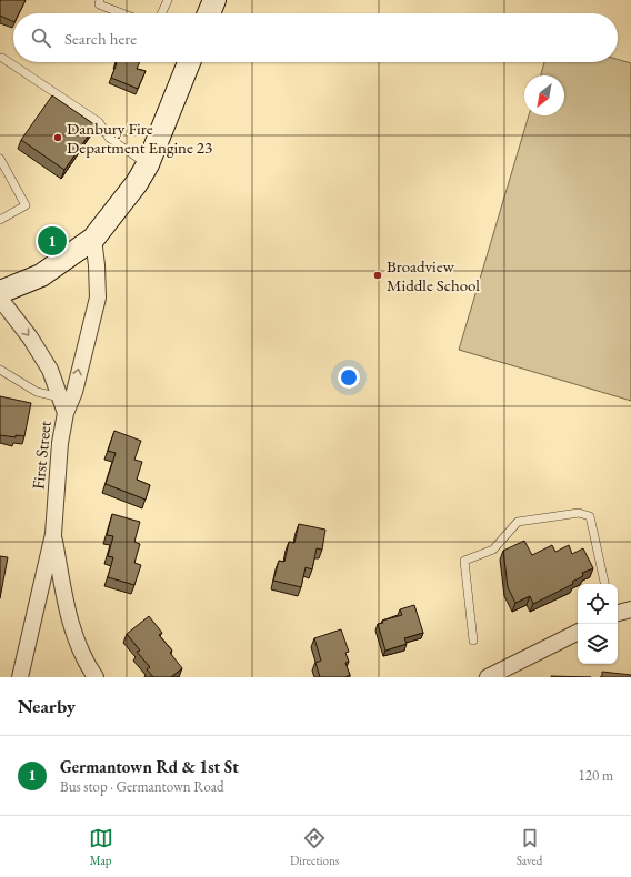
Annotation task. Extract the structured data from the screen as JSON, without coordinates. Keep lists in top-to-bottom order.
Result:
{
  "streets": {
    "street": ["First Street"]
  },
  "one_way": ["First Street"],
  "places": ["Danbury Fire Department Engine 23", "Broadview Middle School"],
  "north": "bottom left",
  "page": {
    "search": "Search here",
    "pins": "1",
    "heading": "Nearby",
    "list": [
      {
        "mark": "1",
        "name": "Germantown Rd & 1st St",
        "note": "Bus stop · Germantown Road",
        "value": "120 m"
      }
    ],
    "nav": ["Map", "Directions", "Saved"]
  }
}
